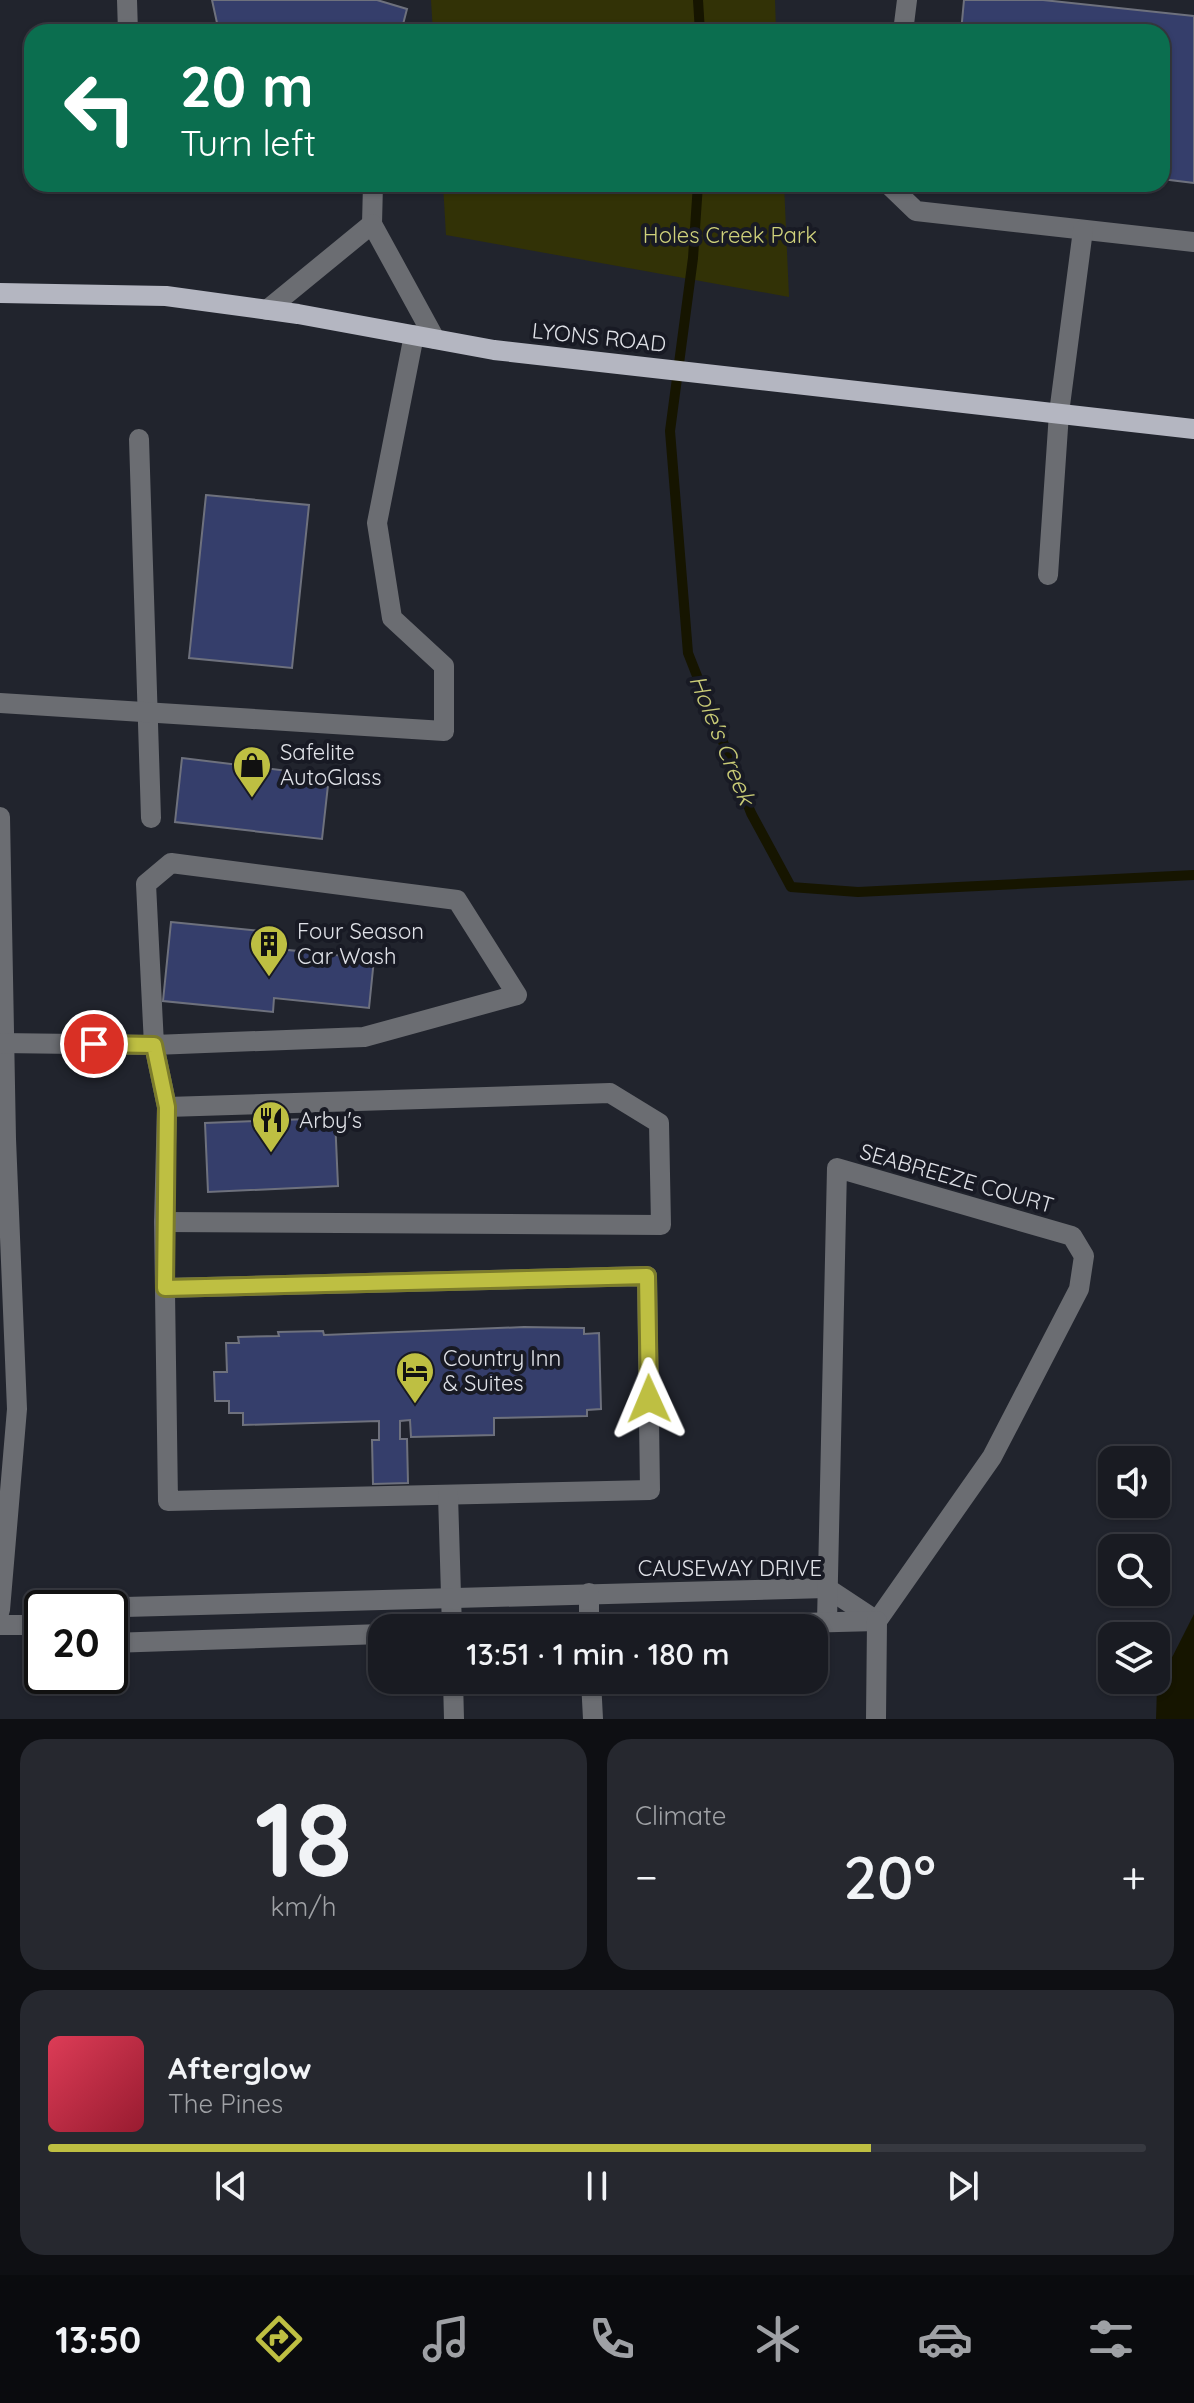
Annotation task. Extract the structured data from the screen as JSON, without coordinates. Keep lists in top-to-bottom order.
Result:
{
  "streets": {
    "main road": ["LYONS ROAD"],
    "street": ["SEABREEZE COURT", "CAUSEWAY DRIVE"]
  },
  "crossings": [
    ["SEABREEZE COURT", "CAUSEWAY DRIVE"]
  ],
  "water": ["Hole's Creek"],
  "parks": ["Holes Creek Park"],
  "places": {
    "shop": ["Safelite AutoGlass"],
    "building": ["Four Season Car Wash"],
    "restaurant": ["Arby's"],
    "hotel": ["Country Inn & Suites"]
  },
  "page": {
    "turn": ["20 m", "Turn left"],
    "limit": "20",
    "trip": "13:51 · 1 min · 180 m",
    "tile": [
      ["18", "km/h"],
      "Climate"
    ],
    "heat": ["−", "20°", "+"],
    "song": ["Afterglow", "The Pines"],
    "tabs": "13:50"
  }
}
